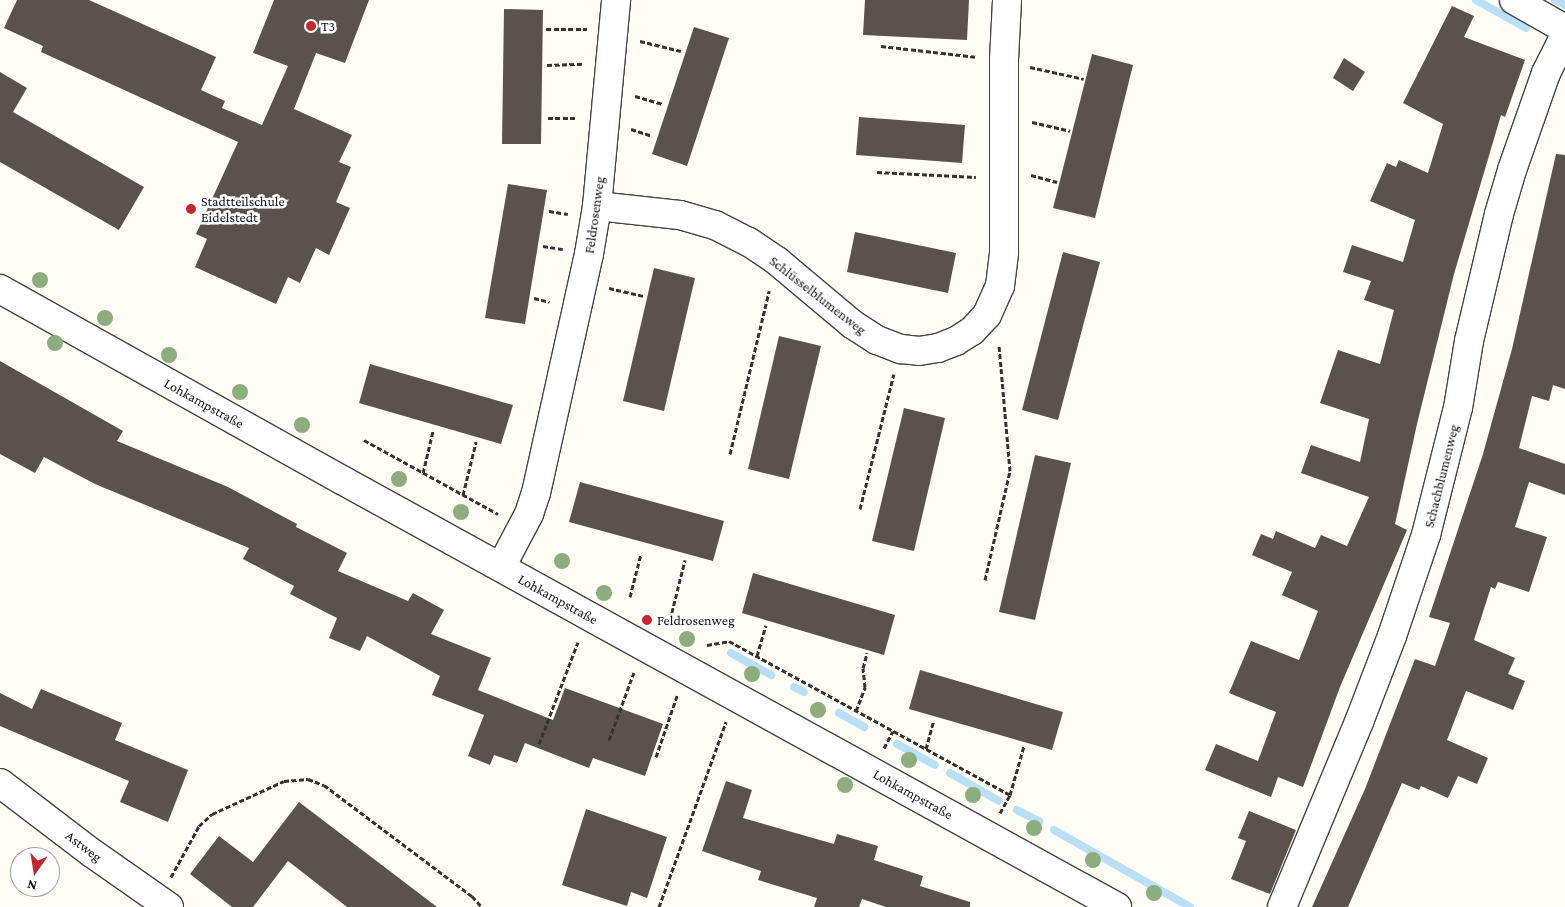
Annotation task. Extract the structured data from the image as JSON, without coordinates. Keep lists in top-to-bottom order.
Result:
{
  "streets": {
    "street": [
      "Feldrosenweg",
      "Schlüsselblumenweg",
      "Lohkampstraße",
      "Schachblumenweg",
      "Astweg"
    ]
  },
  "crossings": [
    ["Feldrosenweg", "Schlüsselblumenweg"],
    ["Feldrosenweg", "Lohkampstraße"]
  ],
  "places": ["T3", "Stadtteilschule Eidelstedt", "Feldrosenweg"],
  "north": "bottom"
}
